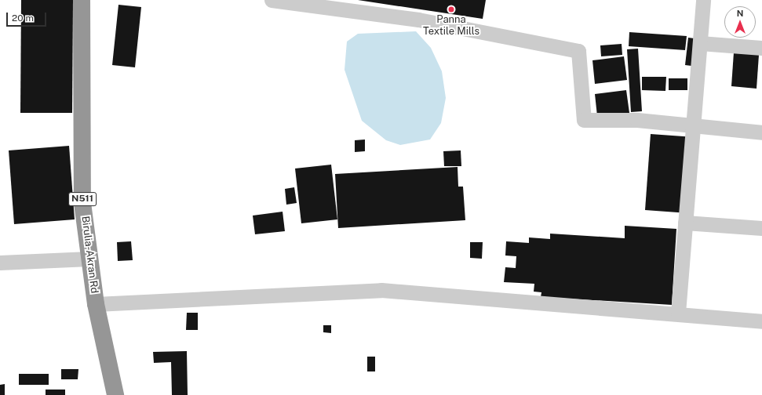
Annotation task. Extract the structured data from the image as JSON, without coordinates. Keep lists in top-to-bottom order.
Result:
{
  "streets": {
    "highway": ["N511", "Birulia-Akran Rd"]
  },
  "places": ["Panna Textile Mills"],
  "scale_bar": "20 m",
  "north": "top"
}
